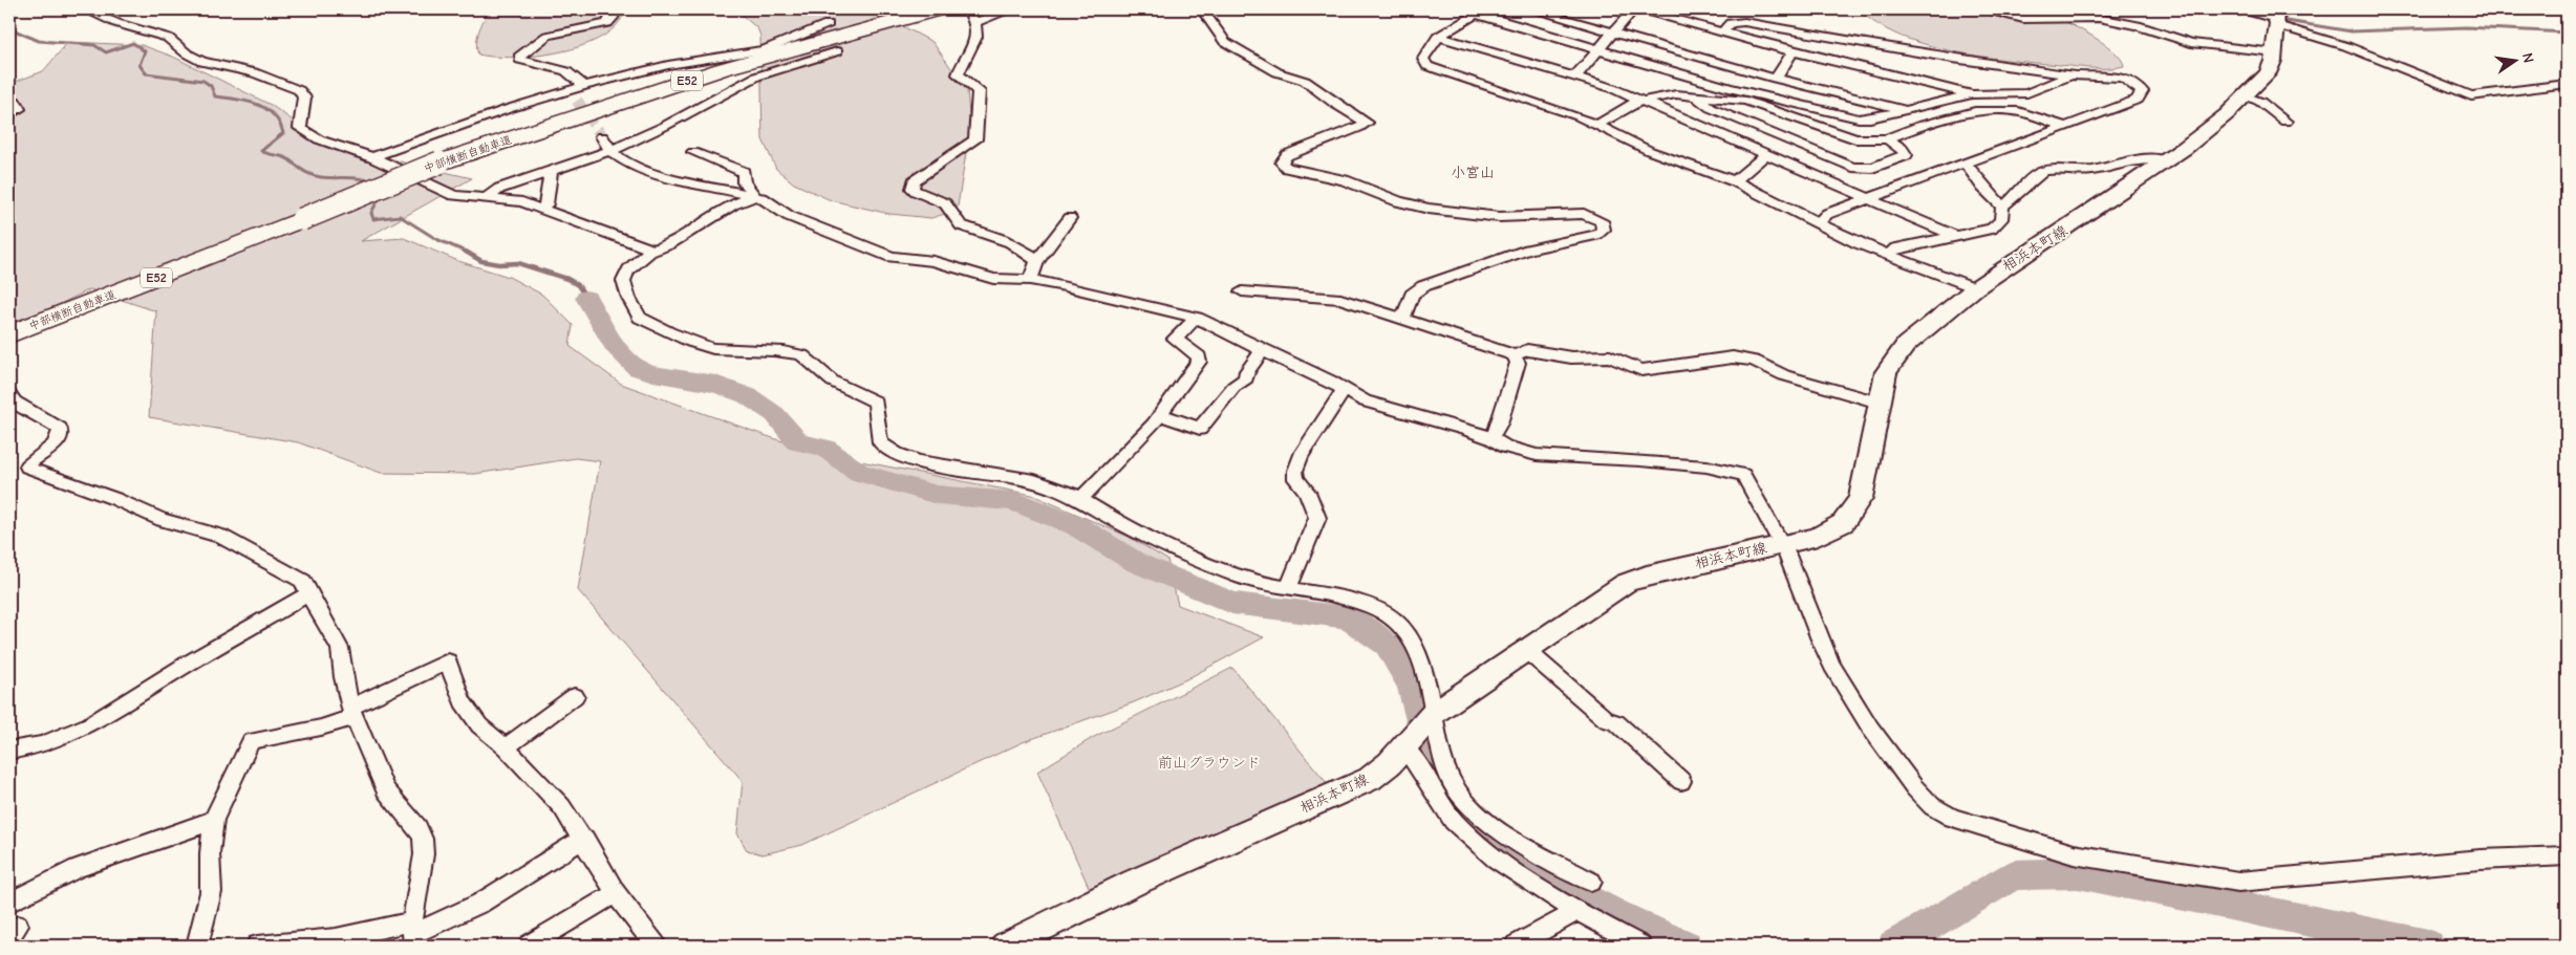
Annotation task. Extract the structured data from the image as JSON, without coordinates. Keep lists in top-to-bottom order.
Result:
{
  "streets": {
    "highway": ["E52", "中部横断自動車道"],
    "main road": ["相浜本町線"]
  },
  "districts": ["小宮山"],
  "parks": ["前山グラウンド"],
  "north": "right"
}
